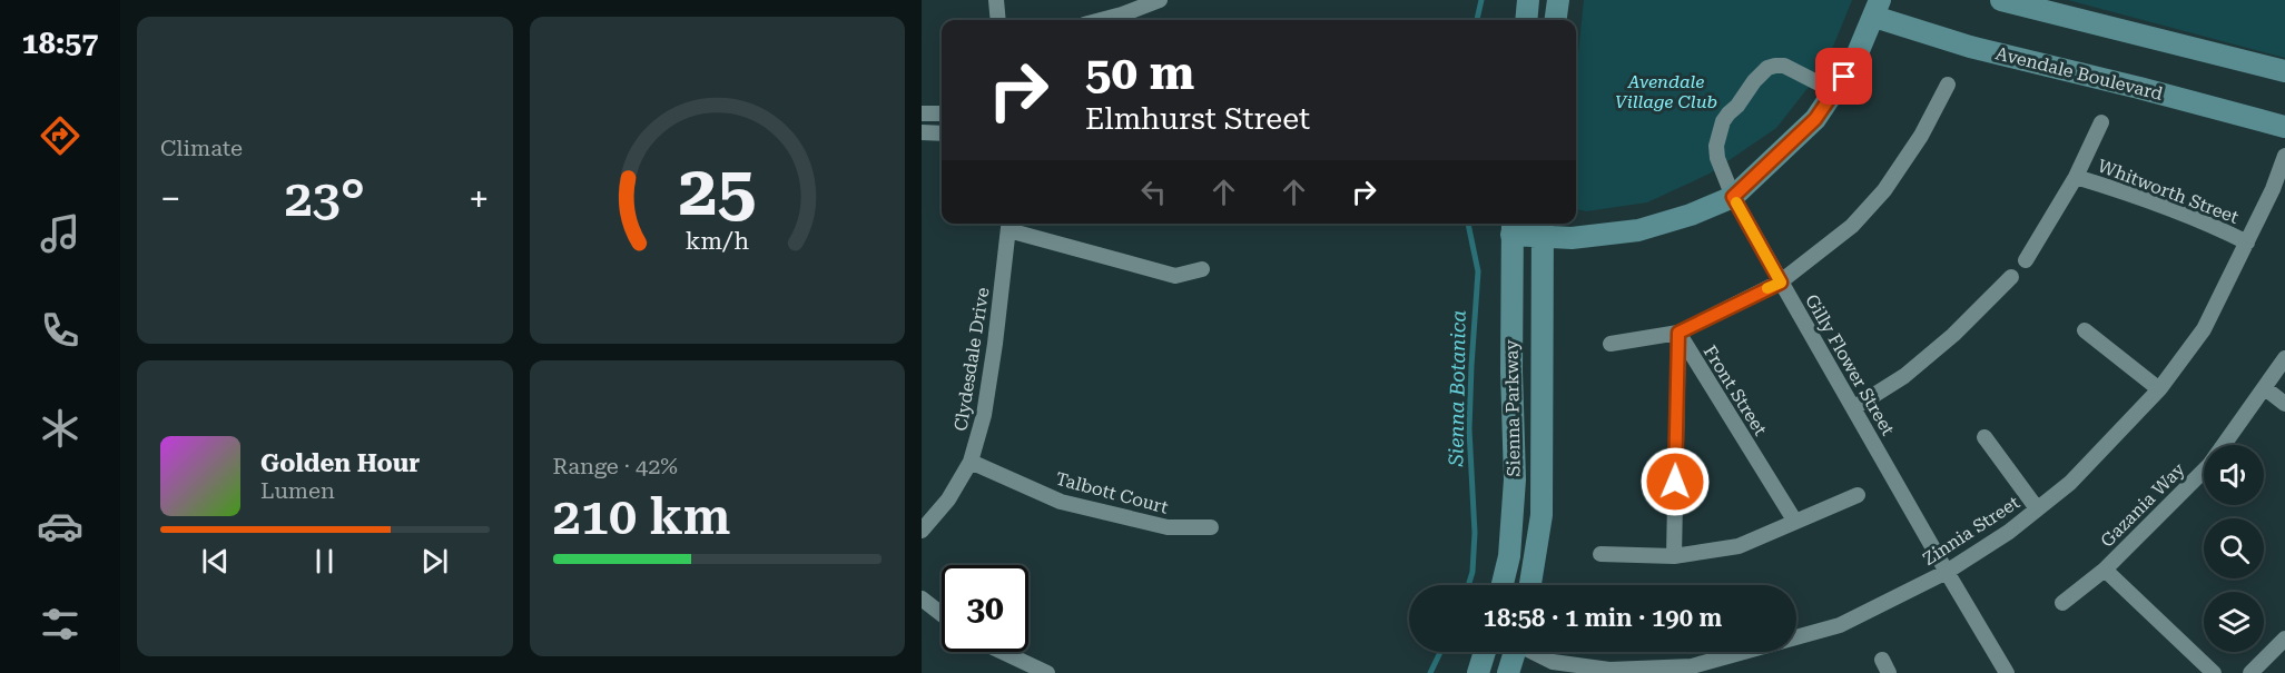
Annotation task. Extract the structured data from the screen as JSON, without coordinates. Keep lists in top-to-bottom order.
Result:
{
  "streets": {
    "street": [
      "Avendale Boulevard",
      "Whitworth Street",
      "Clydesdale Drive",
      "Gilly Flower Street",
      "Front Street",
      "Sienna Parkway",
      "Talbott Court",
      "Gazania Way",
      "Zinnia Street"
    ]
  },
  "crossings": [
    ["Whitworth Street", "Zinnia Street"],
    ["Clydesdale Drive", "Talbott Court"],
    ["Gilly Flower Street", "Zinnia Street"]
  ],
  "water": ["Sienna Botanica"],
  "parks": ["Avendale Village Club"],
  "page": {
    "tabs": "18:57",
    "tile": [
      "Climate",
      ["Range · 42%", "210 km"]
    ],
    "turn": ["50 m", "Elmhurst Street"],
    "heat": ["−", "23°", "+"],
    "song": ["Golden Hour", "Lumen"],
    "limit": "30",
    "trip": "18:58 · 1 min · 190 m",
    "gauge": ["25", "km/h"]
  }
}
